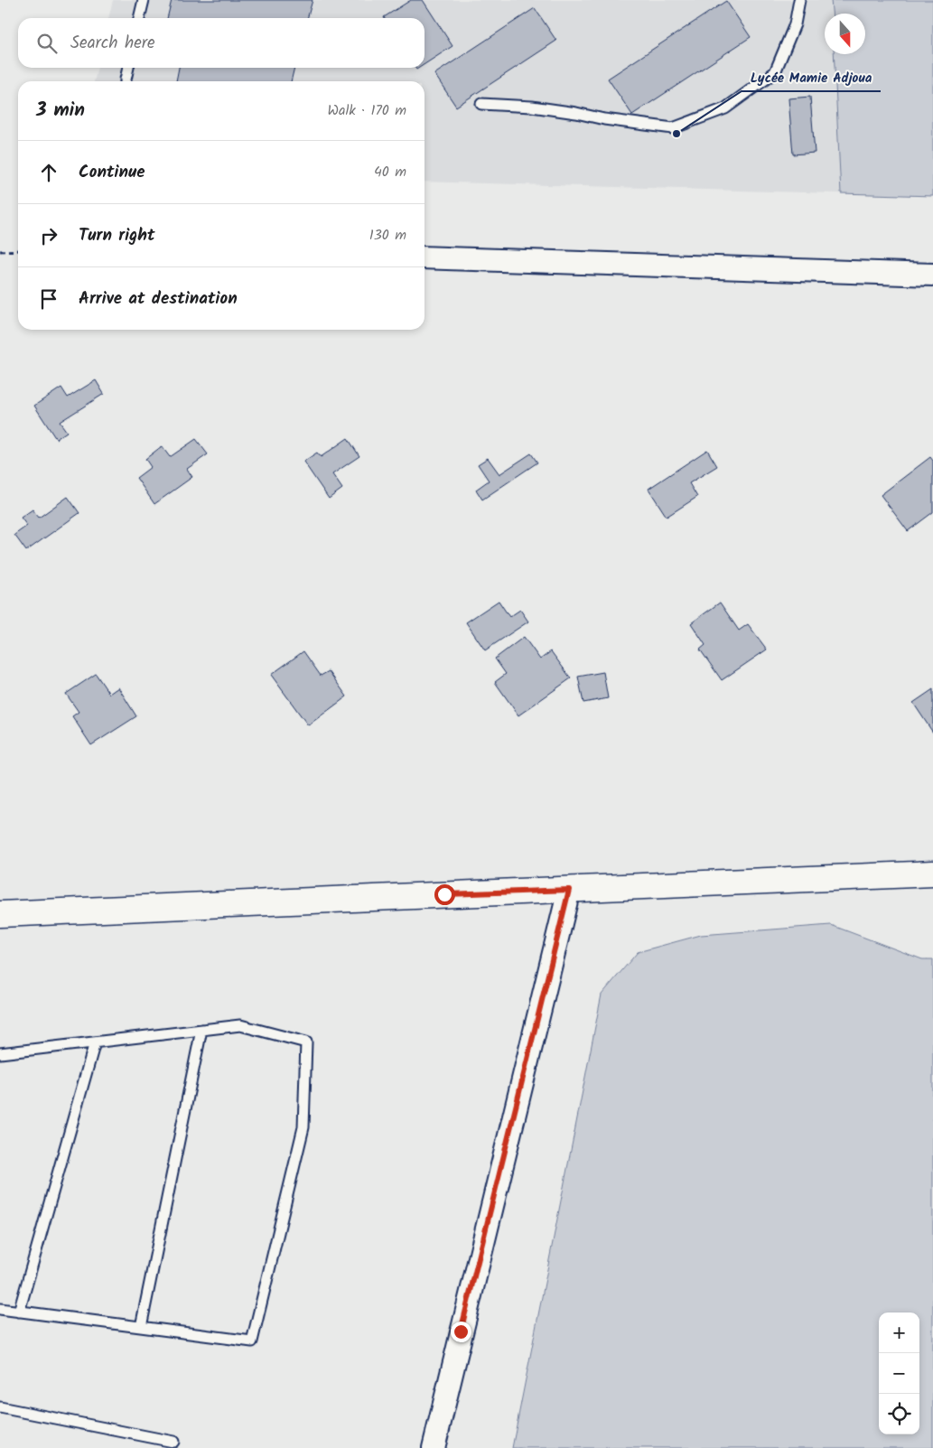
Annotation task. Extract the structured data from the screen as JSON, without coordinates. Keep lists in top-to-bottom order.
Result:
{
  "places": ["Lycée Mamie Adjoua"],
  "north": "bottom",
  "page": {
    "search": "Search here",
    "heading": ["3 min", "Walk · 170 m"],
    "list": [
      ["Continue", "40 m"],
      ["Turn right", "130 m"],
      "Arrive at destination"
    ],
    "map_buttons": ["+", "−"]
  }
}
